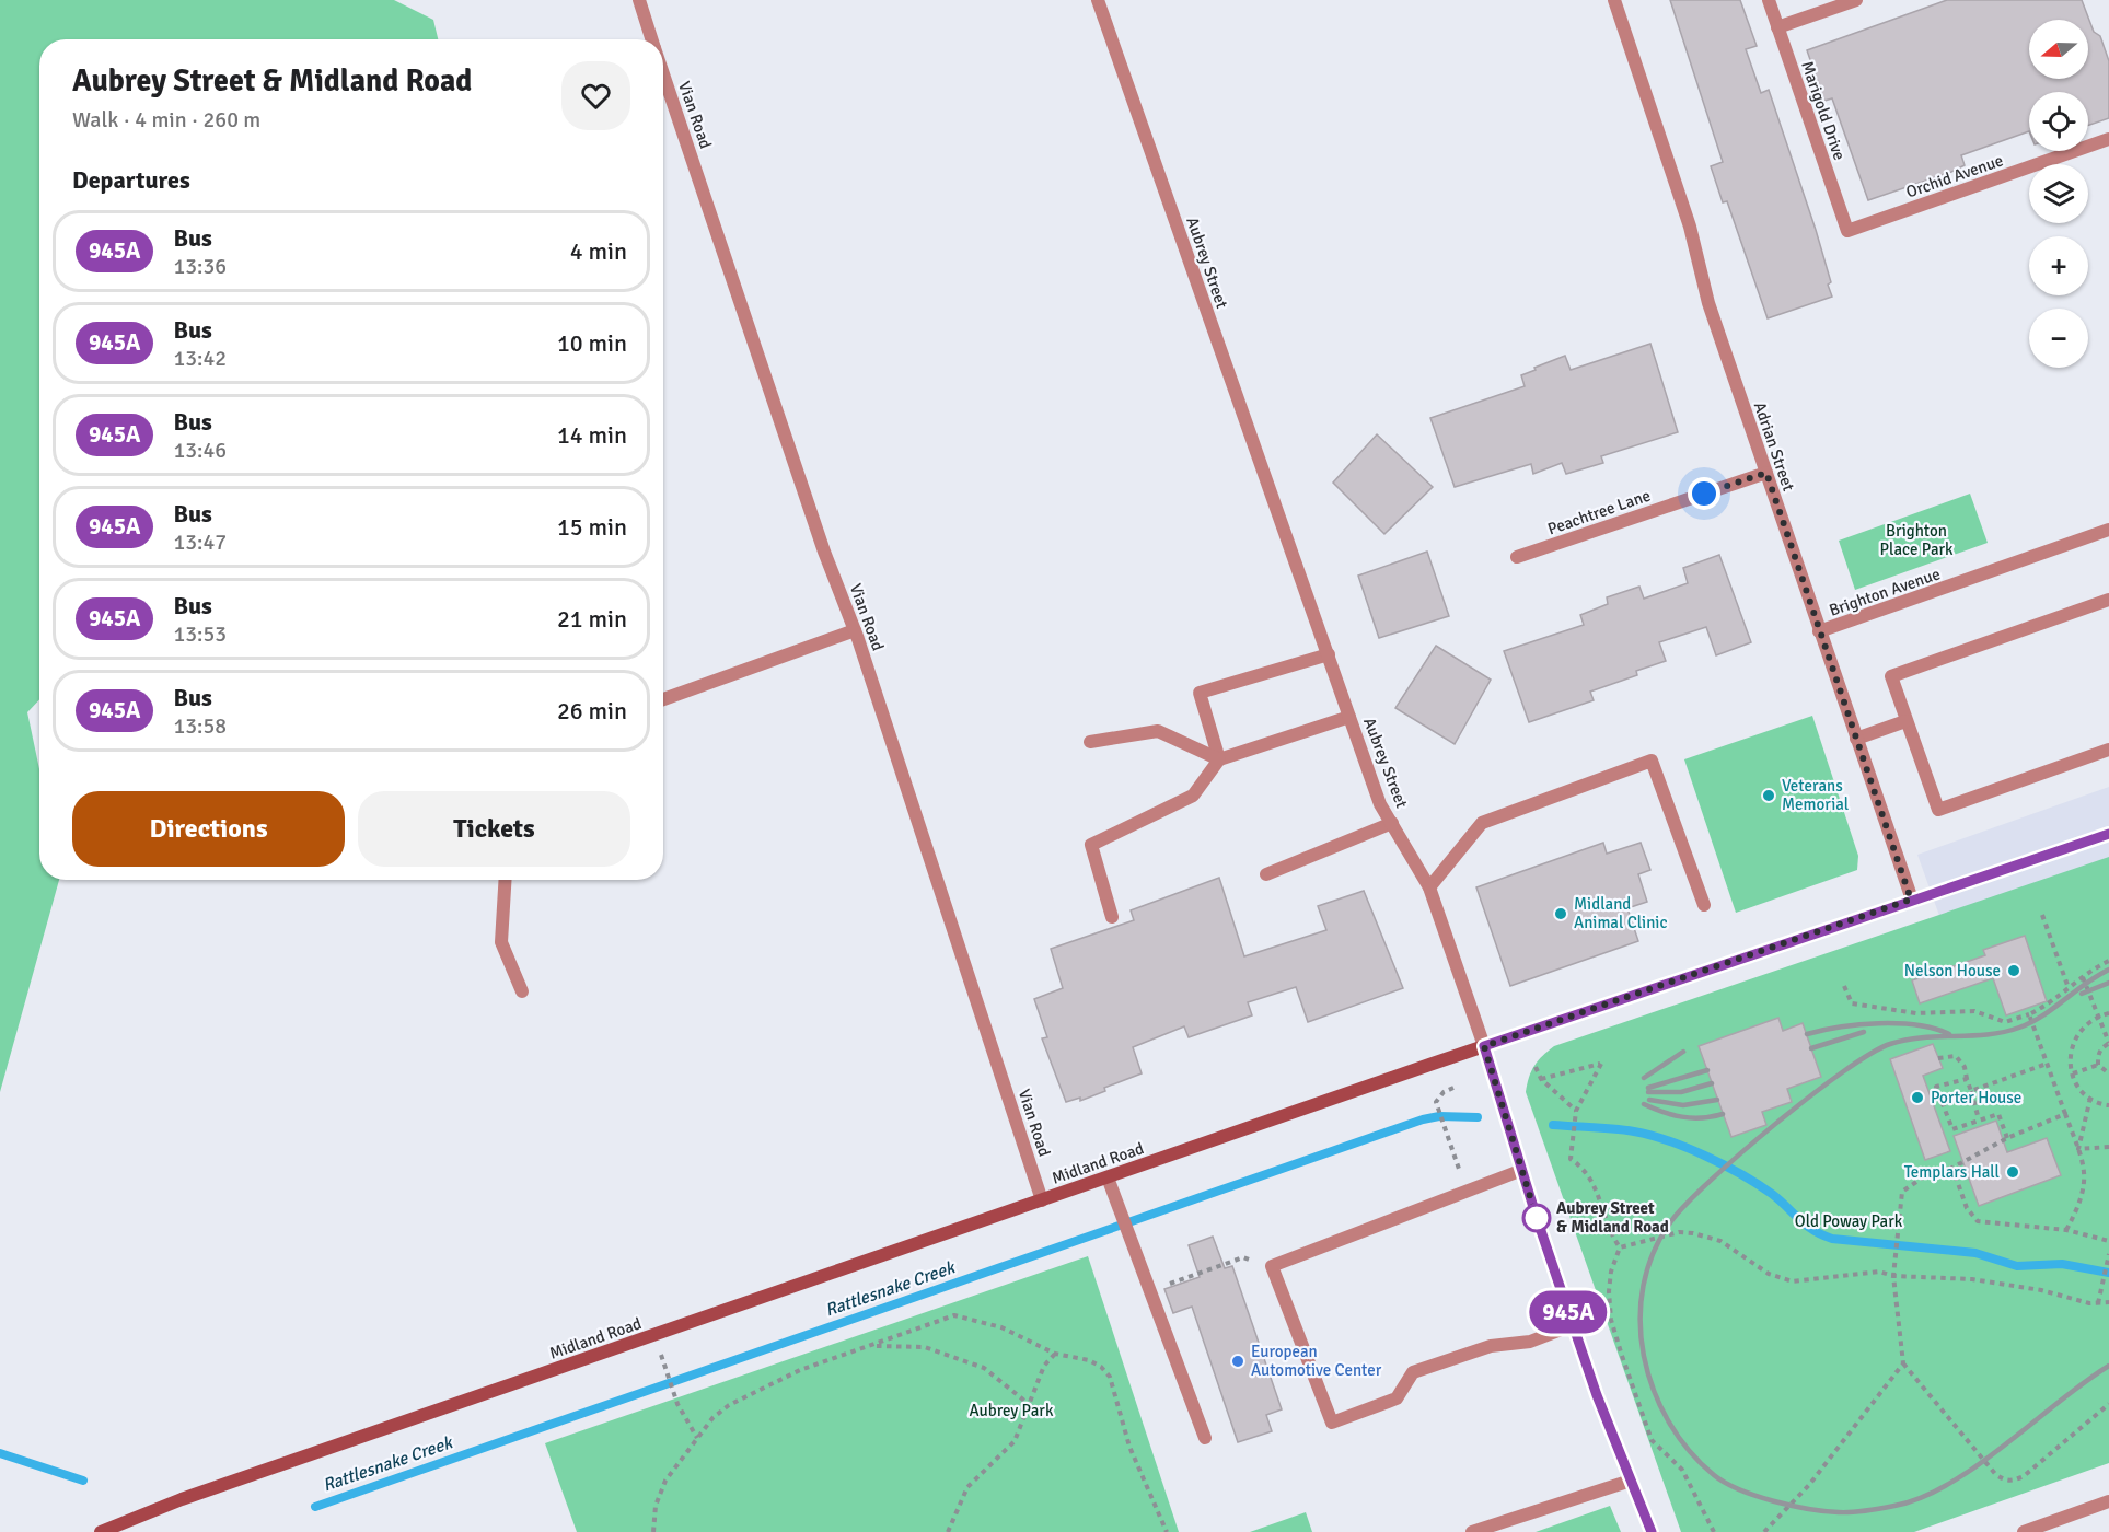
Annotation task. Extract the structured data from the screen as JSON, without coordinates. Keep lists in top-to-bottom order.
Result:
{
  "streets": {
    "main road": ["Midland Road"],
    "street": [
      "Marigold Drive",
      "Vian Road",
      "Orchid Avenue",
      "Aubrey Street",
      "Adrian Street",
      "Peachtree Lane",
      "Brighton Avenue"
    ]
  },
  "crossings": [
    ["Marigold Drive", "Orchid Avenue"],
    ["Vian Road", "Midland Road"],
    ["Aubrey Street", "Midland Road"],
    ["Adrian Street", "Peachtree Lane"],
    ["Adrian Street", "Brighton Avenue"],
    ["Adrian Street", "Midland Road"]
  ],
  "water": ["Rattlesnake Creek"],
  "parks": ["Brighton Place Park", "Old Poway Park", "Aubrey Park"],
  "places": [
    "Veterans Memorial",
    "Midland Animal Clinic",
    "Nelson House",
    "Porter House",
    "Templars Hall",
    "Aubrey Street & Midland Road",
    "European Automotive Center"
  ],
  "lines": ["bus line 945A"],
  "north": "left",
  "page": {
    "on_map": "945A",
    "map_buttons": ["+", "−"],
    "heading": [
      ["Aubrey Street & Midland Road", "Walk · 4 min · 260 m"],
      "Departures"
    ],
    "list": [
      {
        "mark": "945A",
        "name": "Bus",
        "note": "13:36",
        "value": "4 min"
      },
      {
        "mark": "945A",
        "name": "Bus",
        "note": "13:42",
        "value": "10 min"
      },
      {
        "mark": "945A",
        "name": "Bus",
        "note": "13:46",
        "value": "14 min"
      },
      {
        "mark": "945A",
        "name": "Bus",
        "note": "13:47",
        "value": "15 min"
      },
      {
        "mark": "945A",
        "name": "Bus",
        "note": "13:53",
        "value": "21 min"
      },
      {
        "mark": "945A",
        "name": "Bus",
        "note": "13:58",
        "value": "26 min"
      }
    ],
    "buttons": ["Directions", "Tickets"]
  }
}
